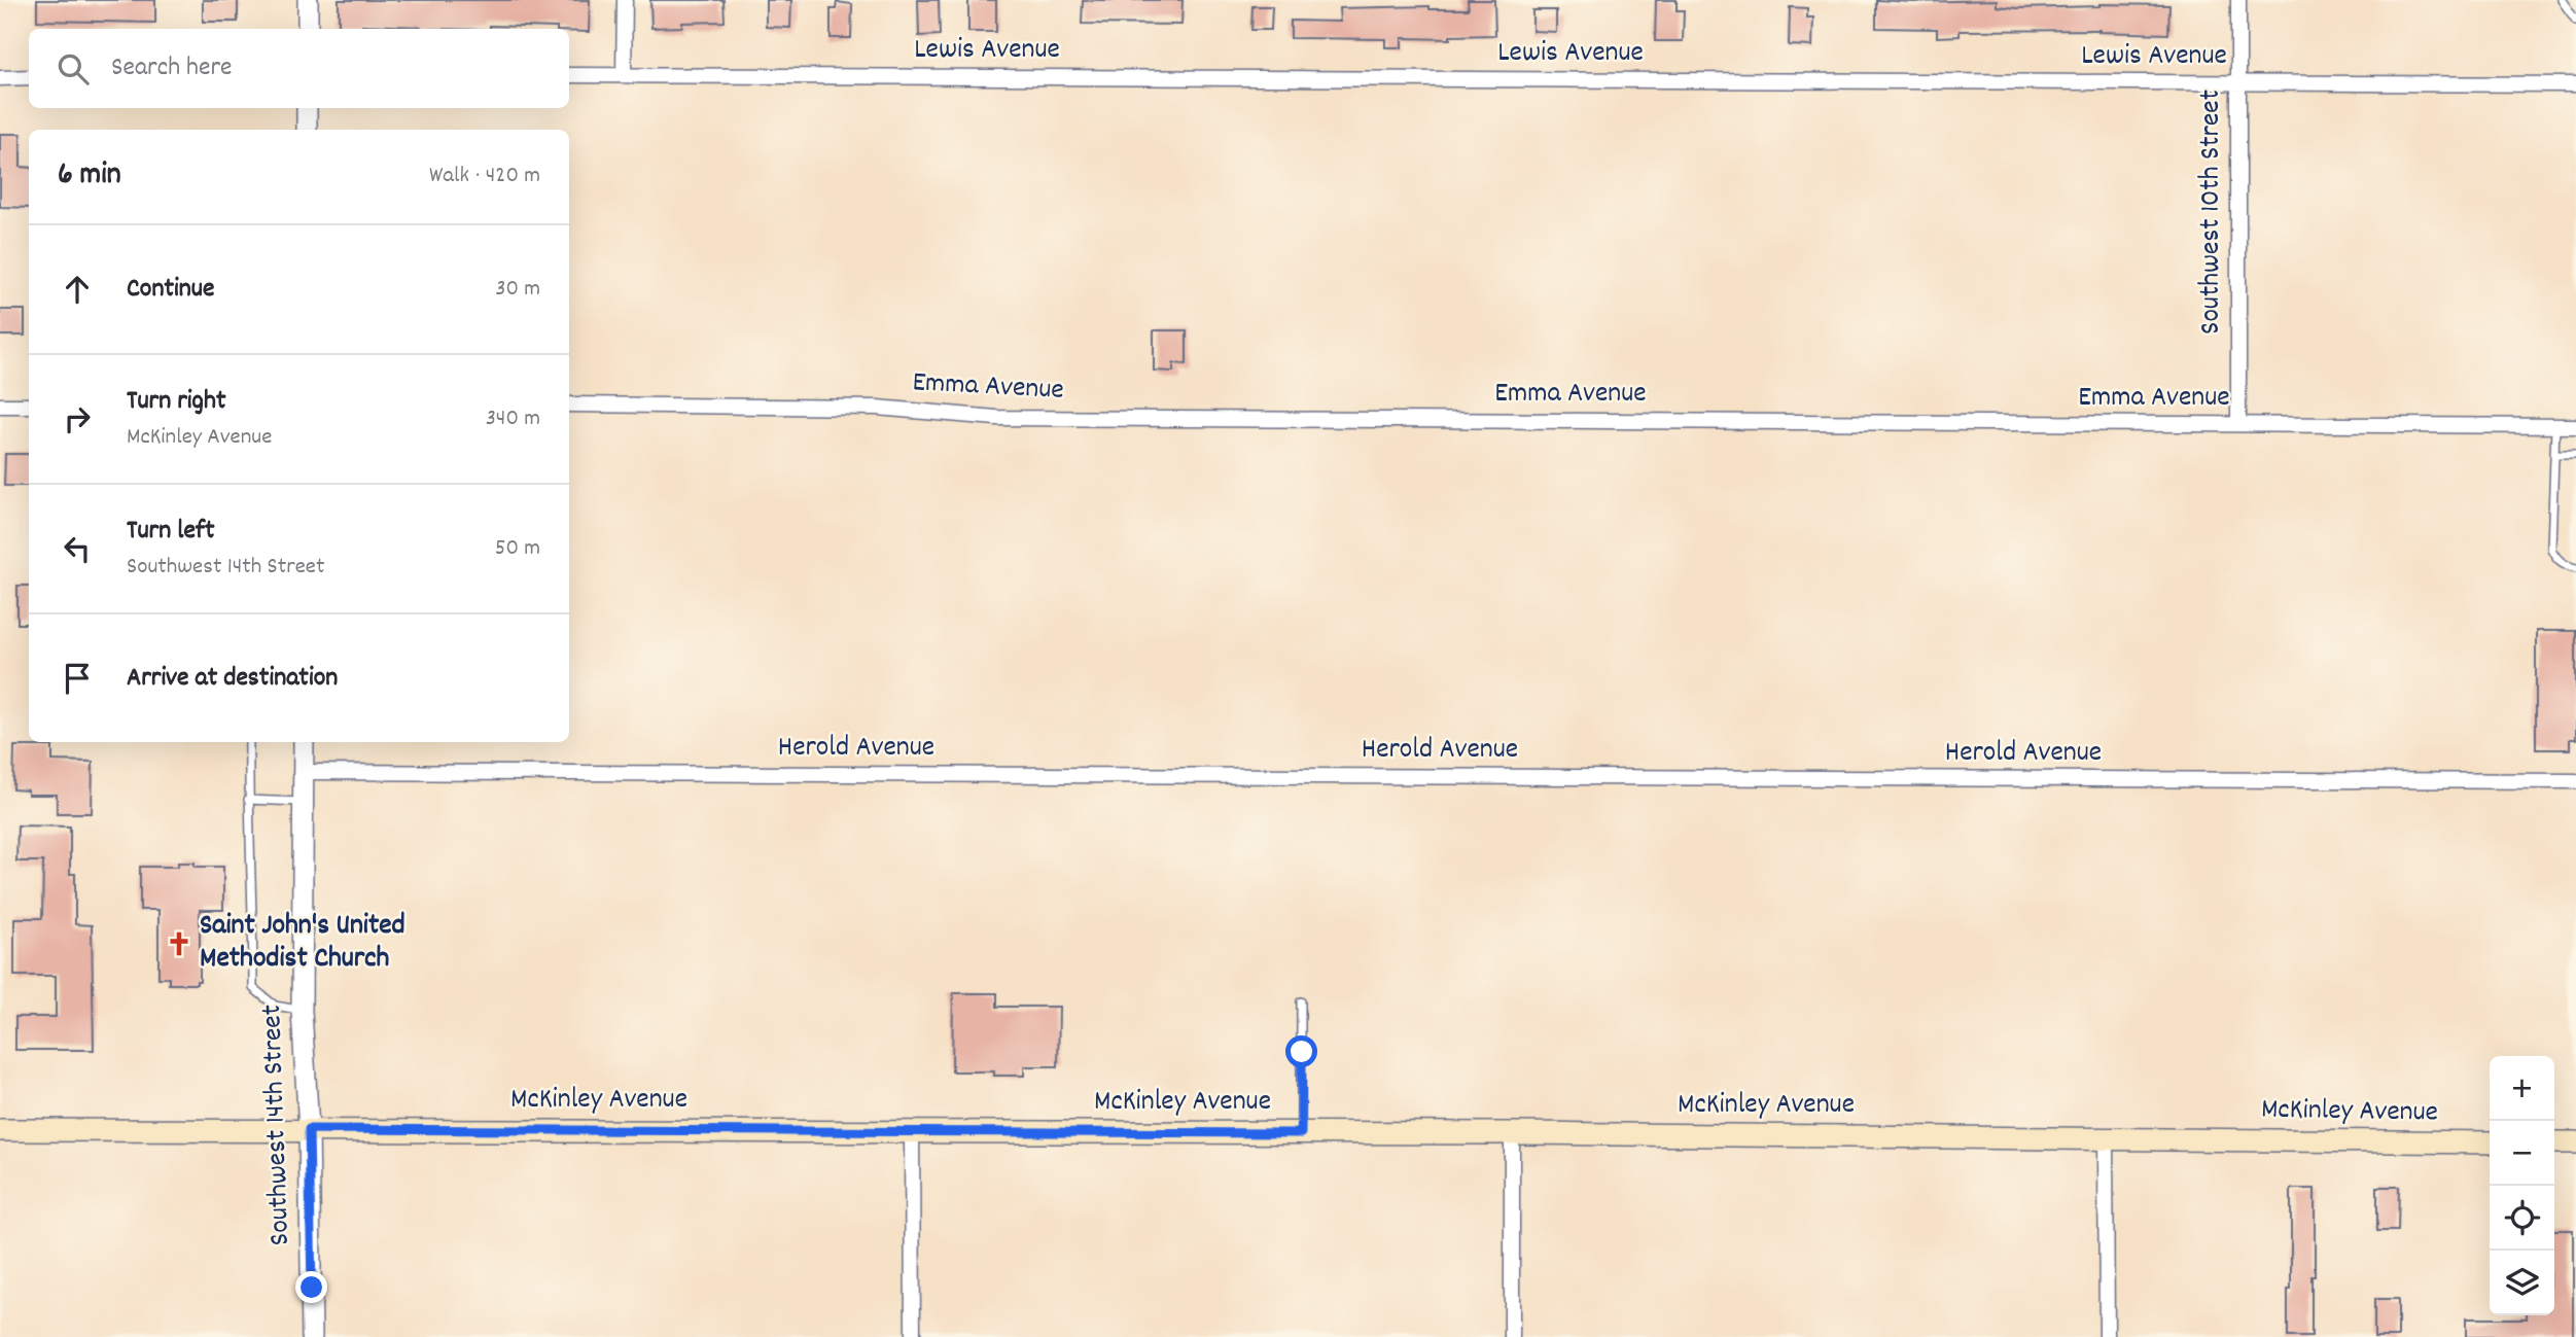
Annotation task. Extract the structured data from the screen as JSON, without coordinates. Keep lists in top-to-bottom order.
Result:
{
  "streets": {
    "main road": ["McKinley Avenue"],
    "street": [
      "Lewis Avenue",
      "Southwest 10th Street",
      "Emma Avenue",
      "Herold Avenue",
      "Southwest 14th Street"
    ]
  },
  "crossings": [
    ["Lewis Avenue", "Southwest 10th Street"],
    ["Southwest 10th Street", "Emma Avenue"],
    ["Herold Avenue", "Southwest 14th Street"],
    ["McKinley Avenue", "Southwest 14th Street"]
  ],
  "places": {
    "church": ["Saint John's United Methodist Church"]
  },
  "page": {
    "search": "Search here",
    "heading": ["6 min", "Walk · 420 m"],
    "list": [
      ["Continue", "30 m"],
      ["Turn right", "McKinley Avenue", "340 m"],
      ["Turn left", "Southwest 14th Street", "50 m"],
      "Arrive at destination"
    ],
    "map_buttons": ["+", "−"]
  }
}
